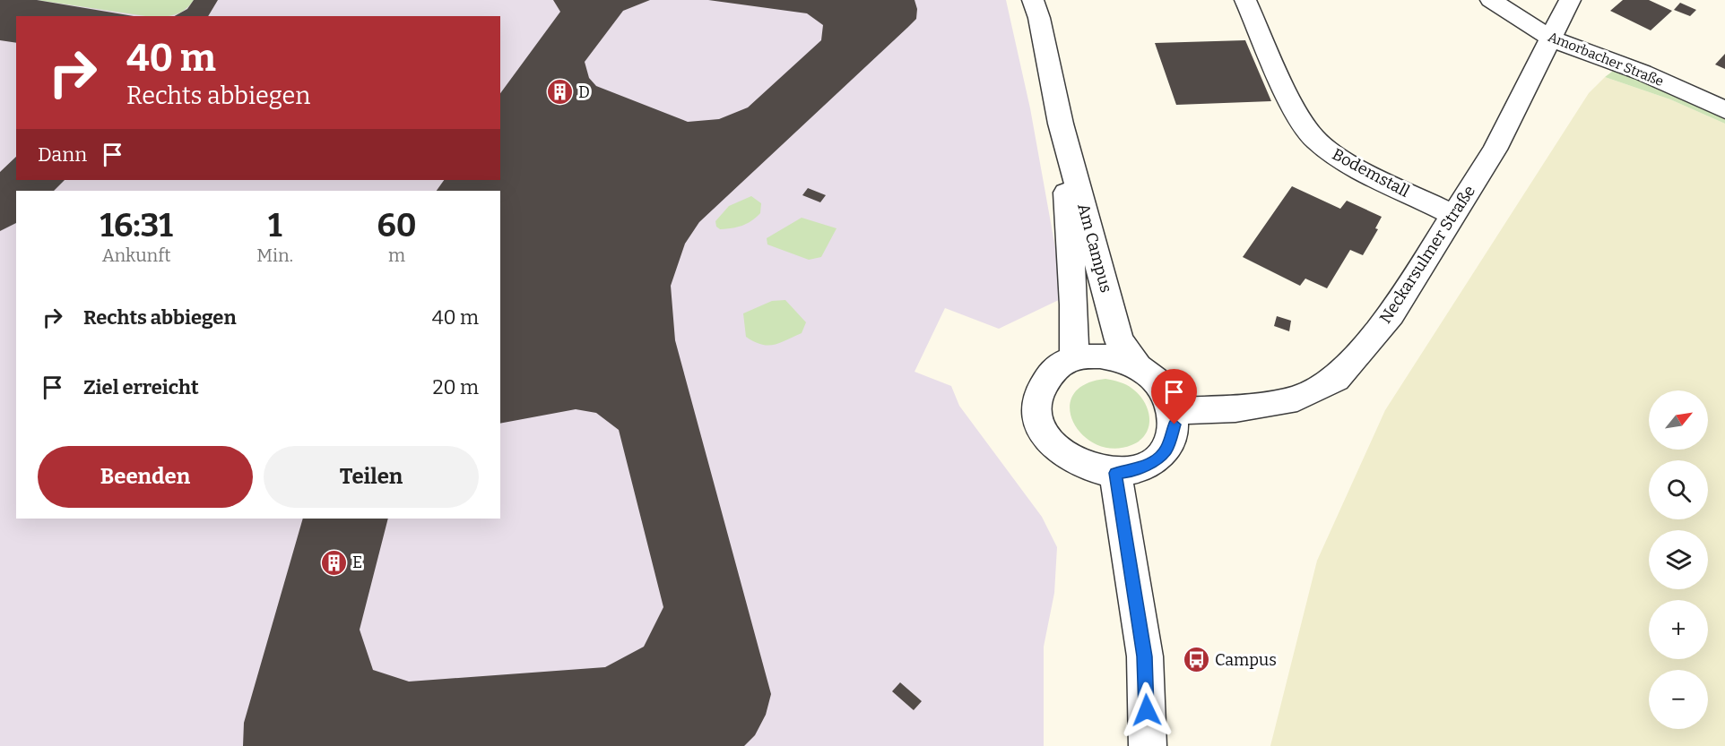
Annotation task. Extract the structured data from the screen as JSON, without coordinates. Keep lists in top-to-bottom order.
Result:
{
  "streets": {
    "street": [
      "Amorbacher Straße",
      "Bodemstall",
      "Am Campus",
      "Neckarsulmer Straße"
    ]
  },
  "crossings": [
    ["Amorbacher Straße", "Neckarsulmer Straße"],
    ["Bodemstall", "Neckarsulmer Straße"],
    ["Am Campus", "Neckarsulmer Straße"]
  ],
  "places": {
    "building": ["D", "E"],
    "bus stop": ["Campus"]
  },
  "north": "top right",
  "page": {
    "turn": ["40 m", "Rechts abbiegen"],
    "then": "Dann",
    "eta": [
      "16:31",
      "Ankunft",
      "1",
      "Min.",
      "60",
      "m"
    ],
    "list": [
      {
        "name": "Rechts abbiegen",
        "value": "40 m"
      },
      {
        "name": "Ziel erreicht",
        "value": "20 m"
      }
    ],
    "map_buttons": ["+", "−"],
    "buttons": ["Beenden", "Teilen"]
  }
}
